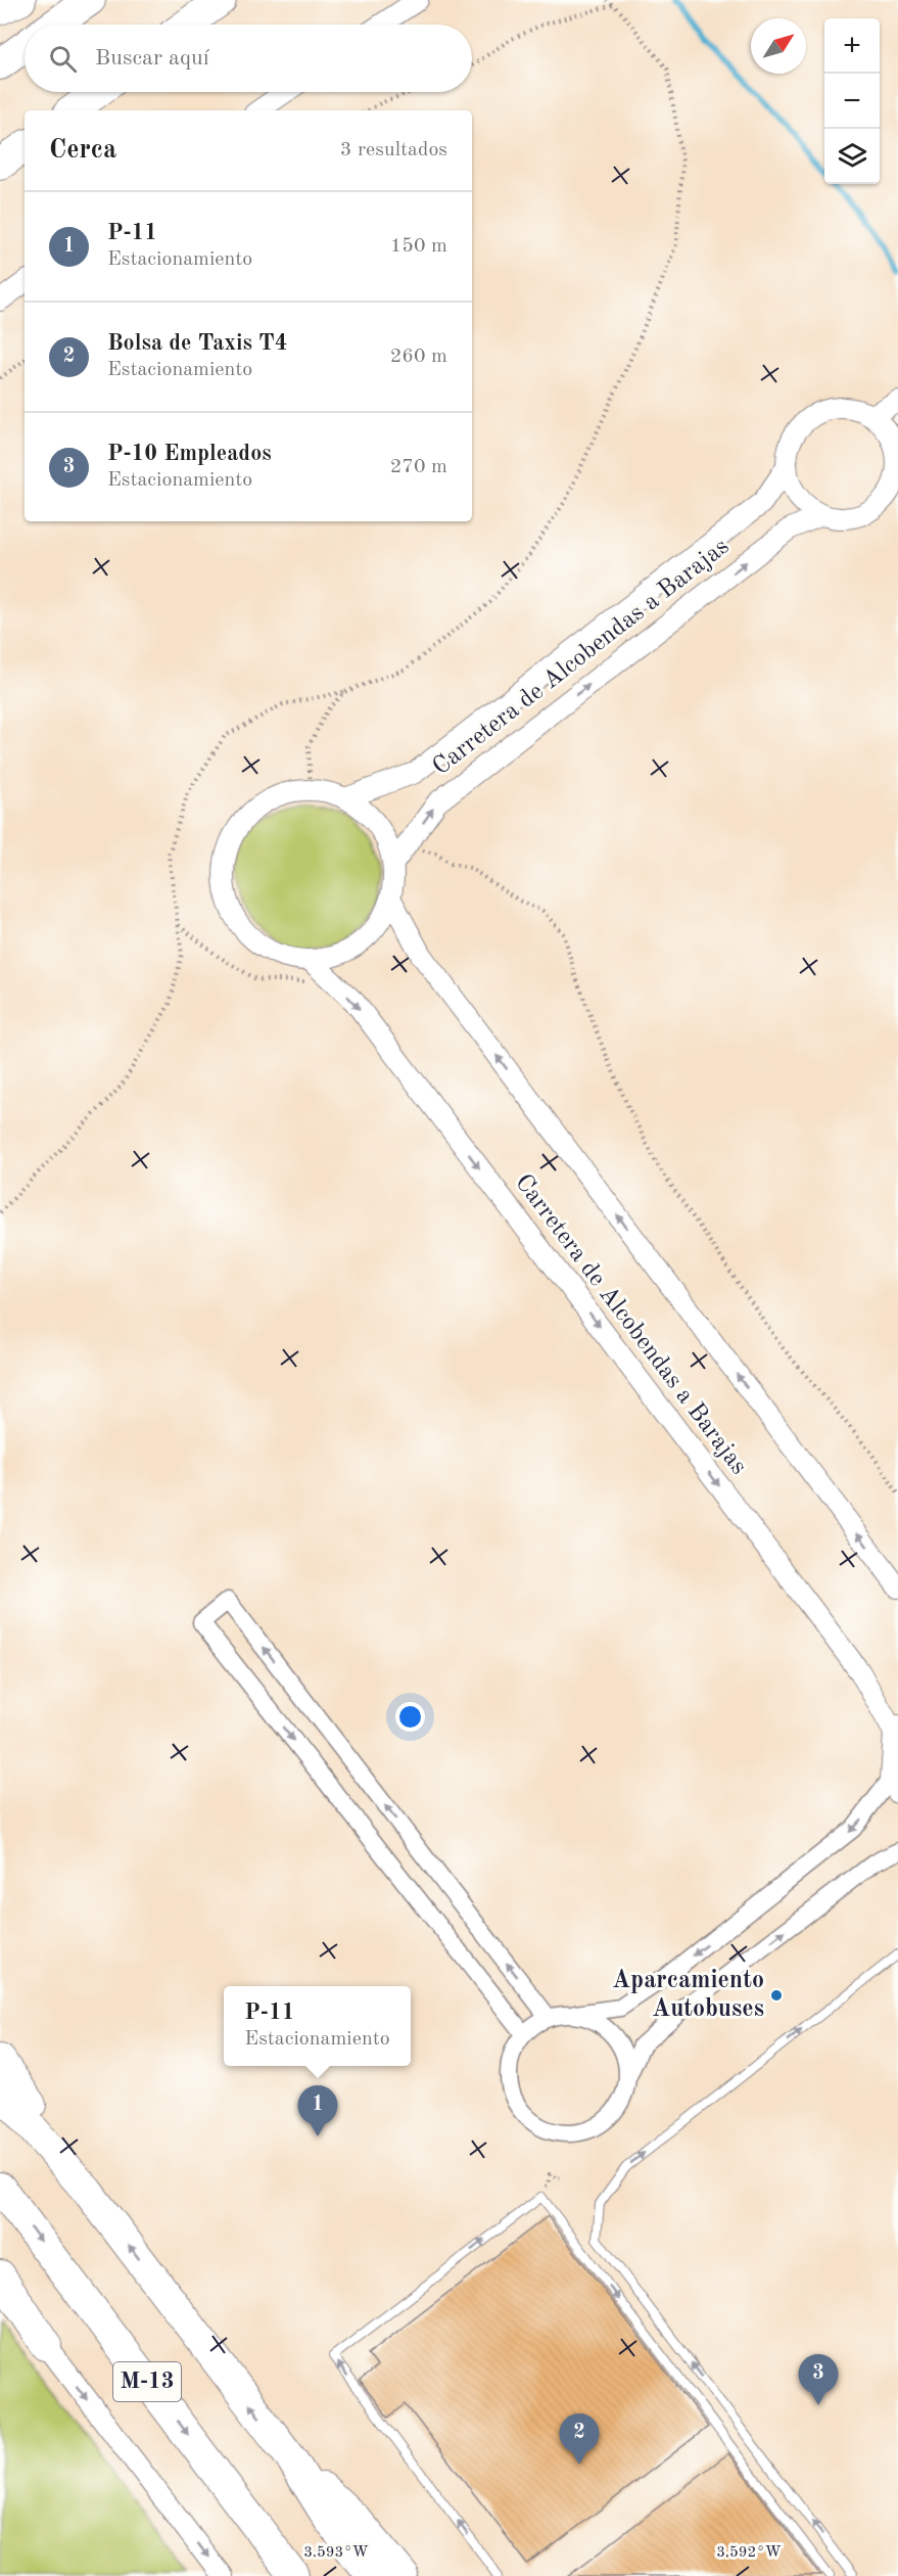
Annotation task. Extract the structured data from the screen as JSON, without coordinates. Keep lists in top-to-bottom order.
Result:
{
  "streets": {
    "highway": ["M-13"],
    "street": ["Carretera de Alcobendas a Barajas"]
  },
  "places": ["Aparcamiento Autobuses"],
  "north": "top right",
  "page": {
    "map_buttons": ["+", "−"],
    "search": "Buscar aquí",
    "heading": ["Cerca", "3 resultados"],
    "list": [
      {
        "mark": "1",
        "name": "P-11",
        "note": "Estacionamiento",
        "value": "150 m"
      },
      {
        "mark": "2",
        "name": "Bolsa de Taxis T4",
        "note": "Estacionamiento",
        "value": "260 m"
      },
      {
        "mark": "3",
        "name": "P-10 Empleados",
        "note": "Estacionamiento",
        "value": "270 m"
      }
    ],
    "popup": ["P-11", "Estacionamiento"],
    "pins": ["1", "3", "2"]
  },
  "coordinates": ["3.593°W", "3.592°W"]
}
